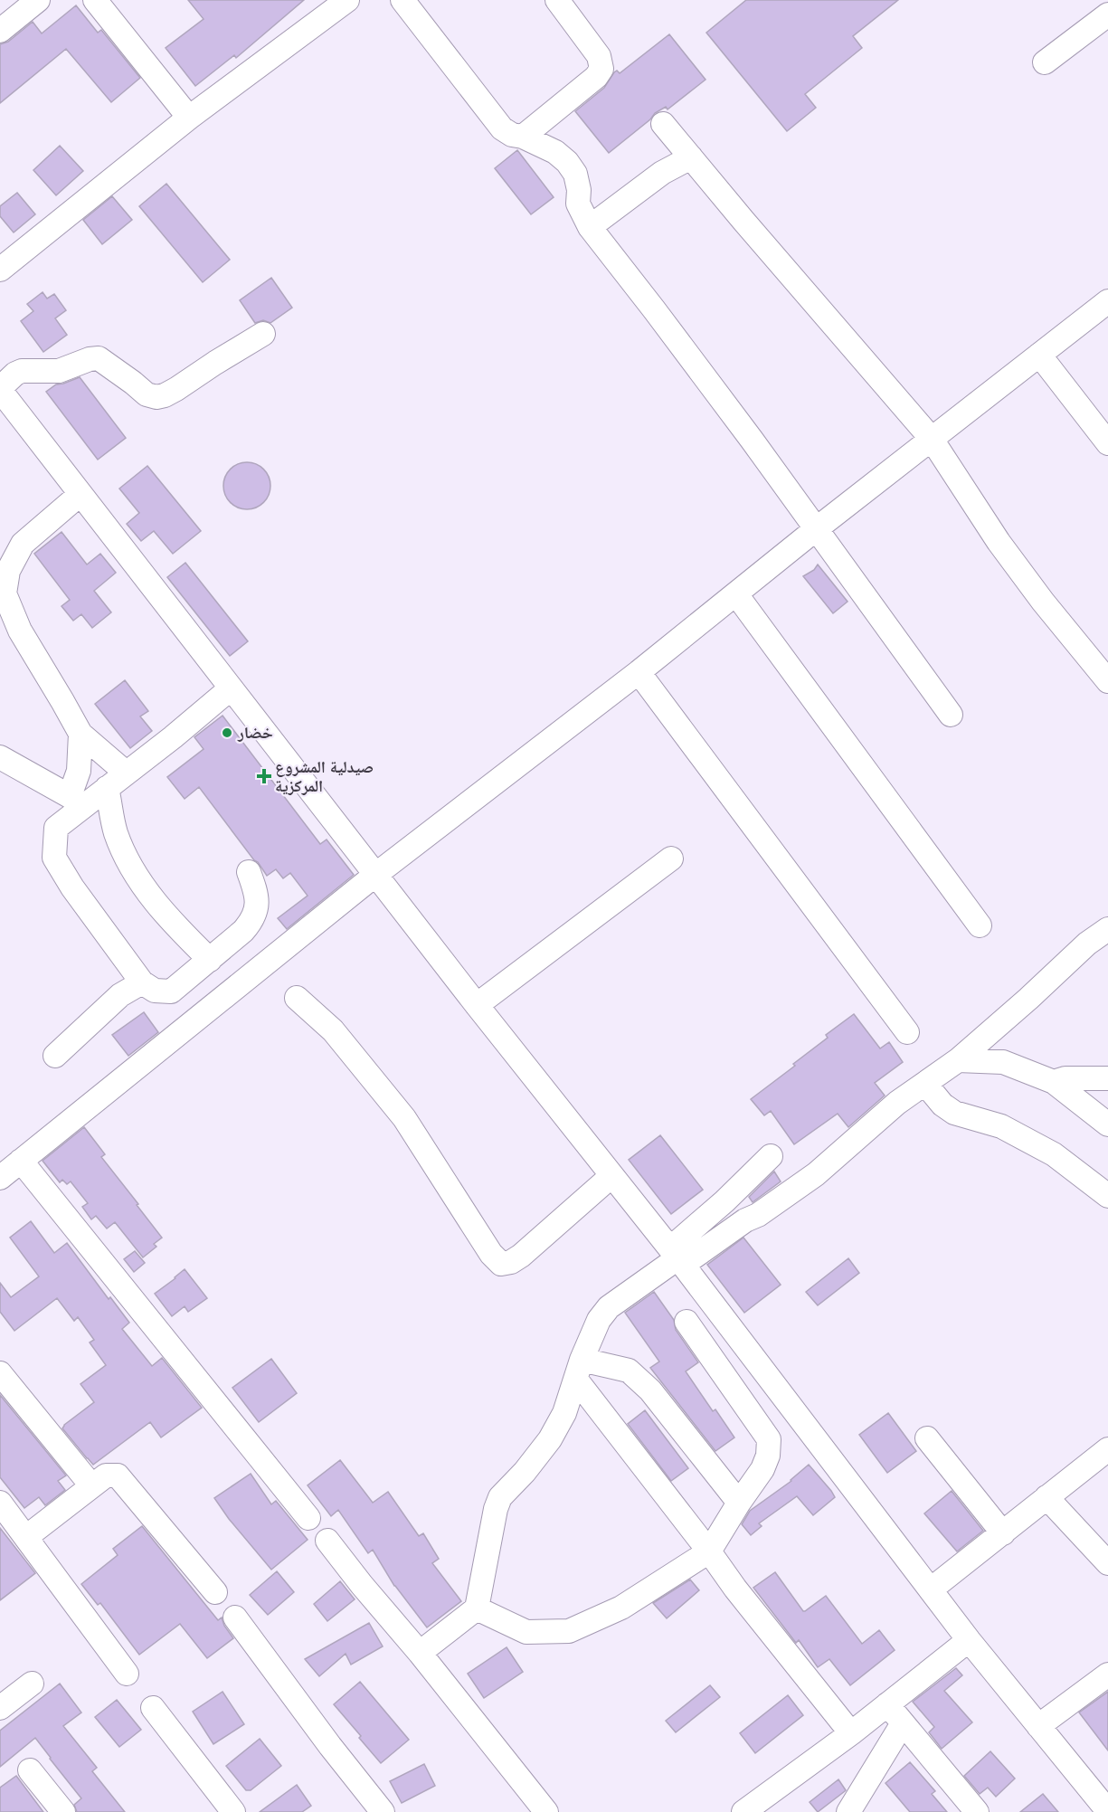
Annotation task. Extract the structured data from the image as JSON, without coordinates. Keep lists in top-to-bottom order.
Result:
{
  "places": {
    "other": ["خضار"],
    "health": ["صيدلية المشروع المركزية"]
  }
}
